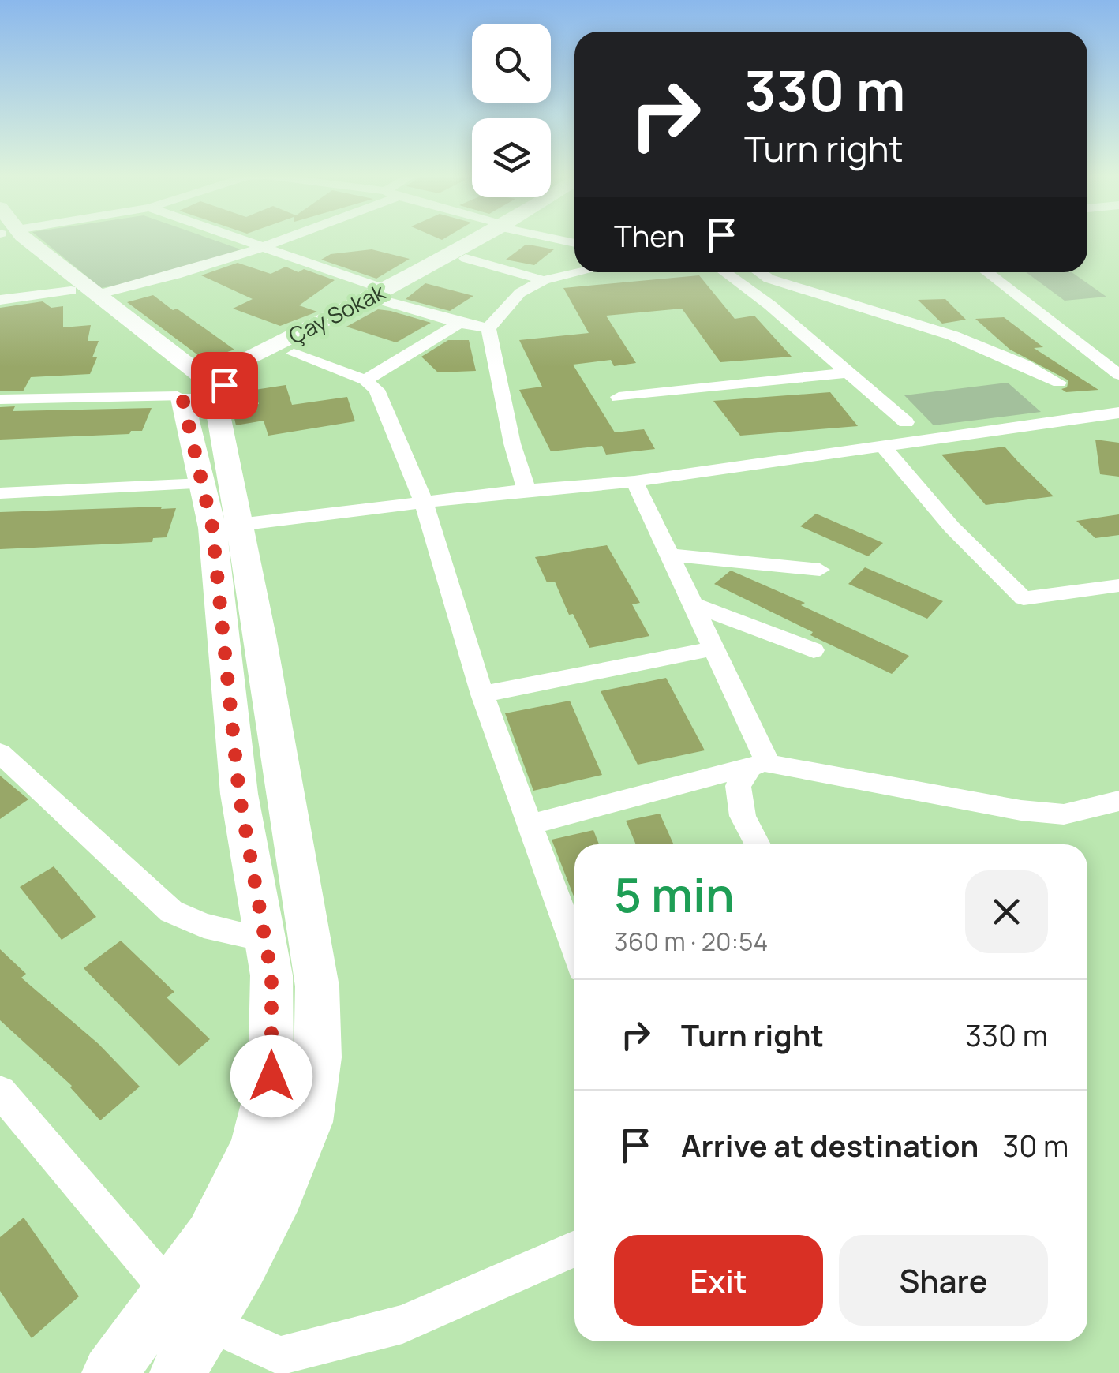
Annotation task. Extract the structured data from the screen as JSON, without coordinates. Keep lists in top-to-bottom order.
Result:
{
  "streets": {
    "main road": ["Çay Sokak"]
  },
  "page": {
    "turn": ["330 m", "Turn right"],
    "then": "Then",
    "heading": ["5 min", "360 m · 20:54"],
    "list": [
      {
        "name": "Turn right",
        "value": "330 m"
      },
      {
        "name": "Arrive at destination",
        "value": "30 m"
      }
    ],
    "buttons": ["Exit", "Share"]
  }
}
